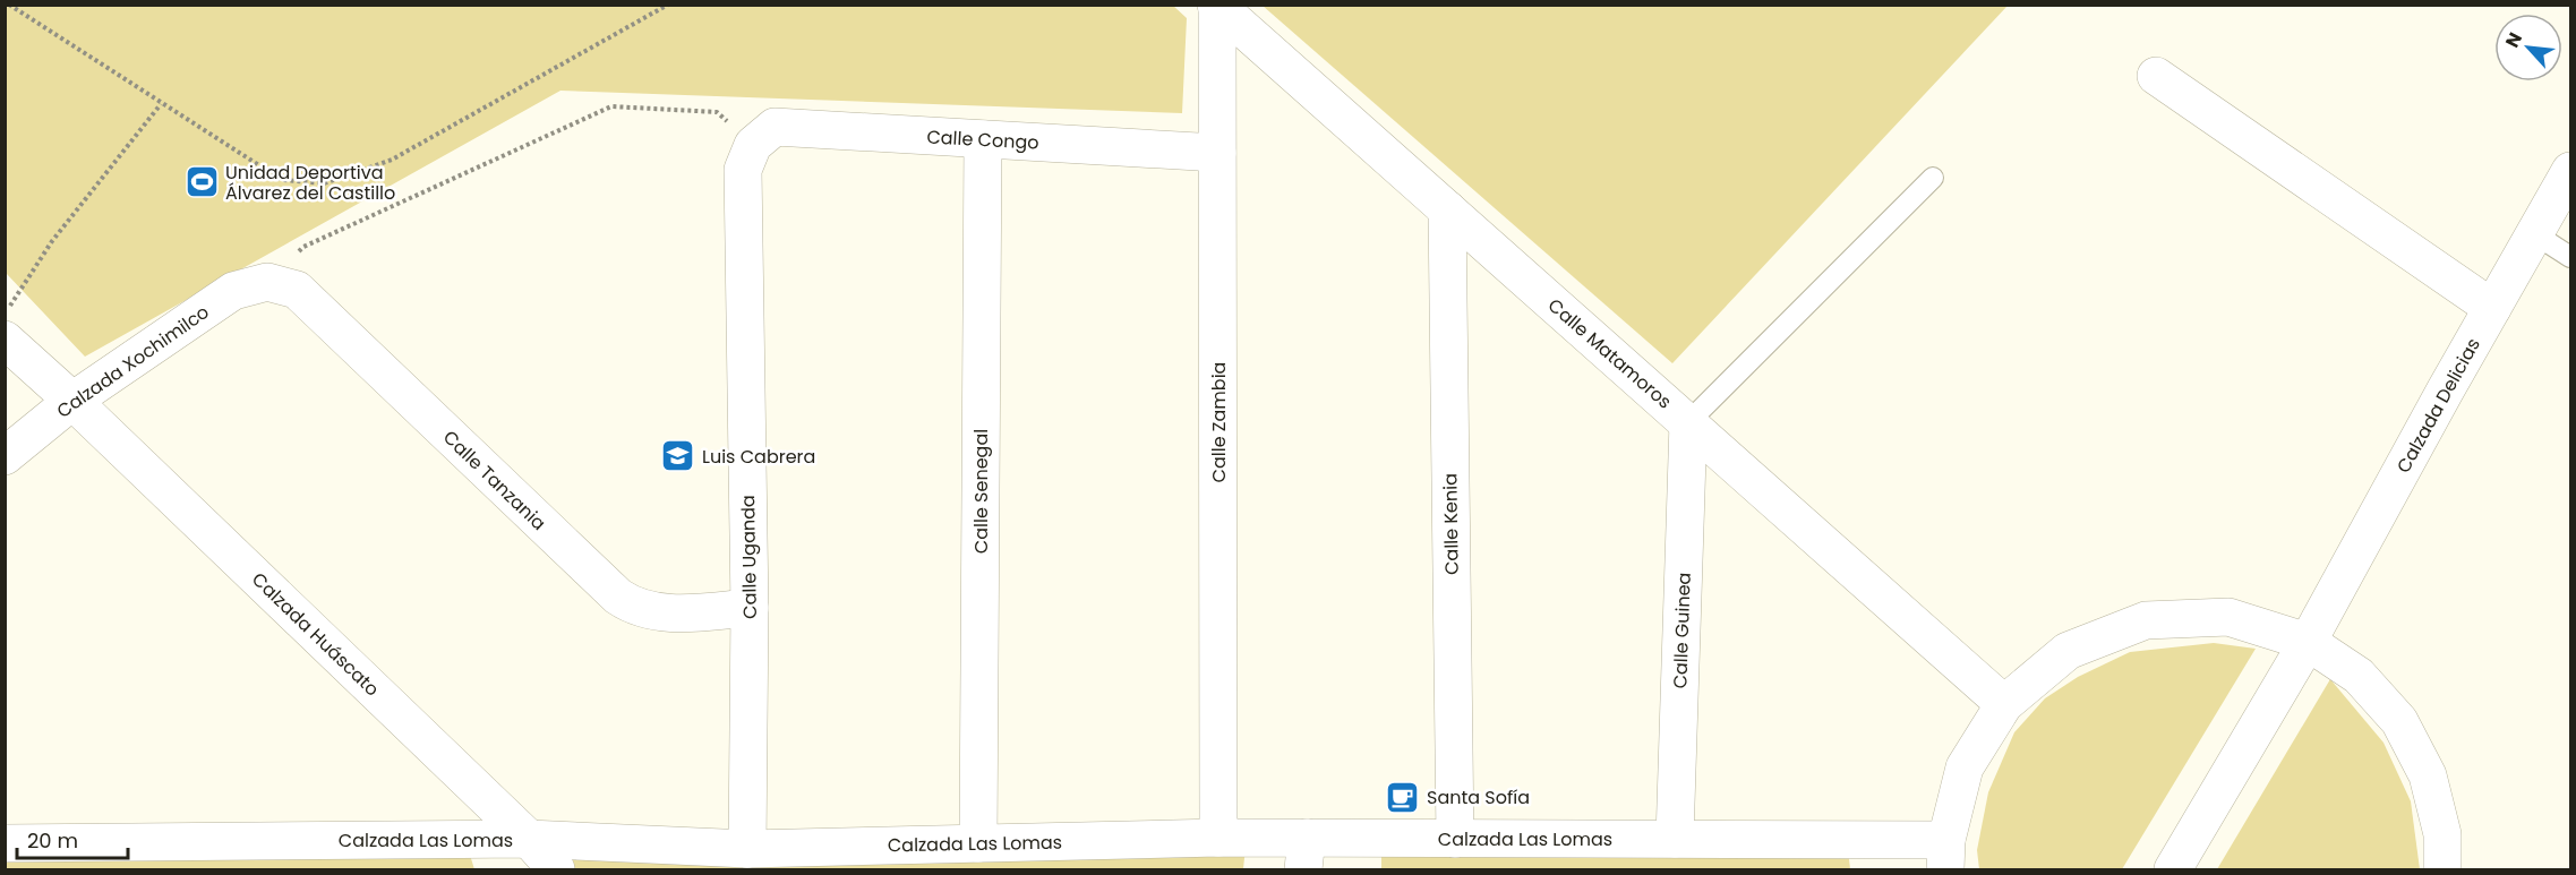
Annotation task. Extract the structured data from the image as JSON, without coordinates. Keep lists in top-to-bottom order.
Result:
{
  "streets": {
    "street": [
      "Calle Congo",
      "Calle Matamoros",
      "Calzada Xochimilco",
      "Calzada Delicias",
      "Calle Zambia",
      "Calle Tanzania",
      "Calle Senegal",
      "Calle Kenia",
      "Calle Uganda",
      "Calle Guinea",
      "Calzada Huáscato",
      "Calzada Las Lomas"
    ]
  },
  "crossings": [
    ["Calle Congo", "Calle Zambia"],
    ["Calle Congo", "Calle Senegal"],
    ["Calle Congo", "Calle Uganda"],
    ["Calle Matamoros", "Calle Zambia"],
    ["Calle Matamoros", "Calle Kenia"],
    ["Calle Matamoros", "Calle Guinea"],
    ["Calzada Xochimilco", "Calle Tanzania"],
    ["Calzada Xochimilco", "Calzada Huáscato"],
    ["Calle Zambia", "Calzada Las Lomas"],
    ["Calle Tanzania", "Calle Uganda"],
    ["Calle Senegal", "Calzada Las Lomas"],
    ["Calle Kenia", "Calzada Las Lomas"],
    ["Calle Uganda", "Calzada Las Lomas"],
    ["Calle Guinea", "Calzada Las Lomas"],
    ["Calzada Huáscato", "Calzada Las Lomas"]
  ],
  "places": {
    "sports": ["Unidad Deportiva Álvarez del Castillo"],
    "school or university": ["Luis Cabrera"],
    "cafe": ["Santa Sofía"]
  },
  "scale_bar": "20 m",
  "north": "top left"
}
